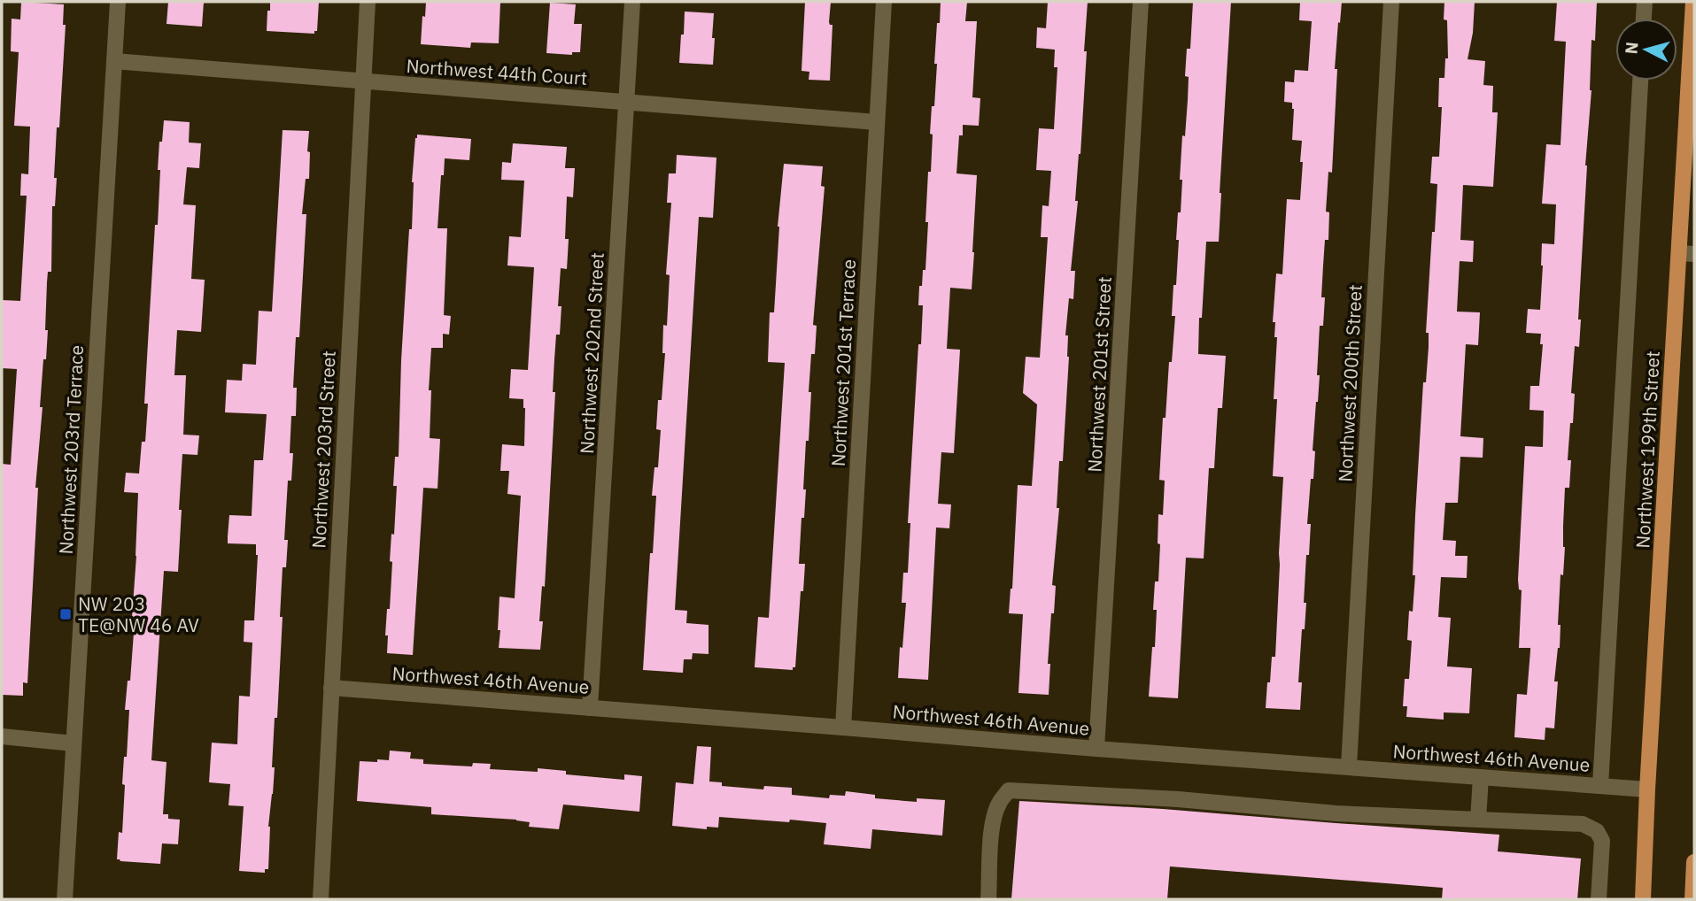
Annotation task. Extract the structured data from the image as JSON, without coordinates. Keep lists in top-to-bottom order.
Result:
{
  "streets": {
    "main road": ["Northwest 199th Street"],
    "street": [
      "Northwest 44th Court",
      "Northwest 202nd Street",
      "Northwest 201st Terrace",
      "Northwest 201st Street",
      "Northwest 200th Street",
      "Northwest 203rd Terrace",
      "Northwest 203rd Street",
      "Northwest 46th Avenue"
    ]
  },
  "crossings": [
    ["Northwest 44th Court", "Northwest 202nd Street"],
    ["Northwest 44th Court", "Northwest 201st Terrace"],
    ["Northwest 44th Court", "Northwest 203rd Terrace"],
    ["Northwest 44th Court", "Northwest 203rd Street"],
    ["Northwest 202nd Street", "Northwest 46th Avenue"],
    ["Northwest 201st Terrace", "Northwest 46th Avenue"],
    ["Northwest 201st Street", "Northwest 46th Avenue"],
    ["Northwest 200th Street", "Northwest 46th Avenue"],
    ["Northwest 203rd Street", "Northwest 46th Avenue"],
    ["Northwest 199th Street", "Northwest 46th Avenue"]
  ],
  "places": {
    "transit": ["NW 203 TE@NW 46 AV"]
  },
  "north": "left"
}
